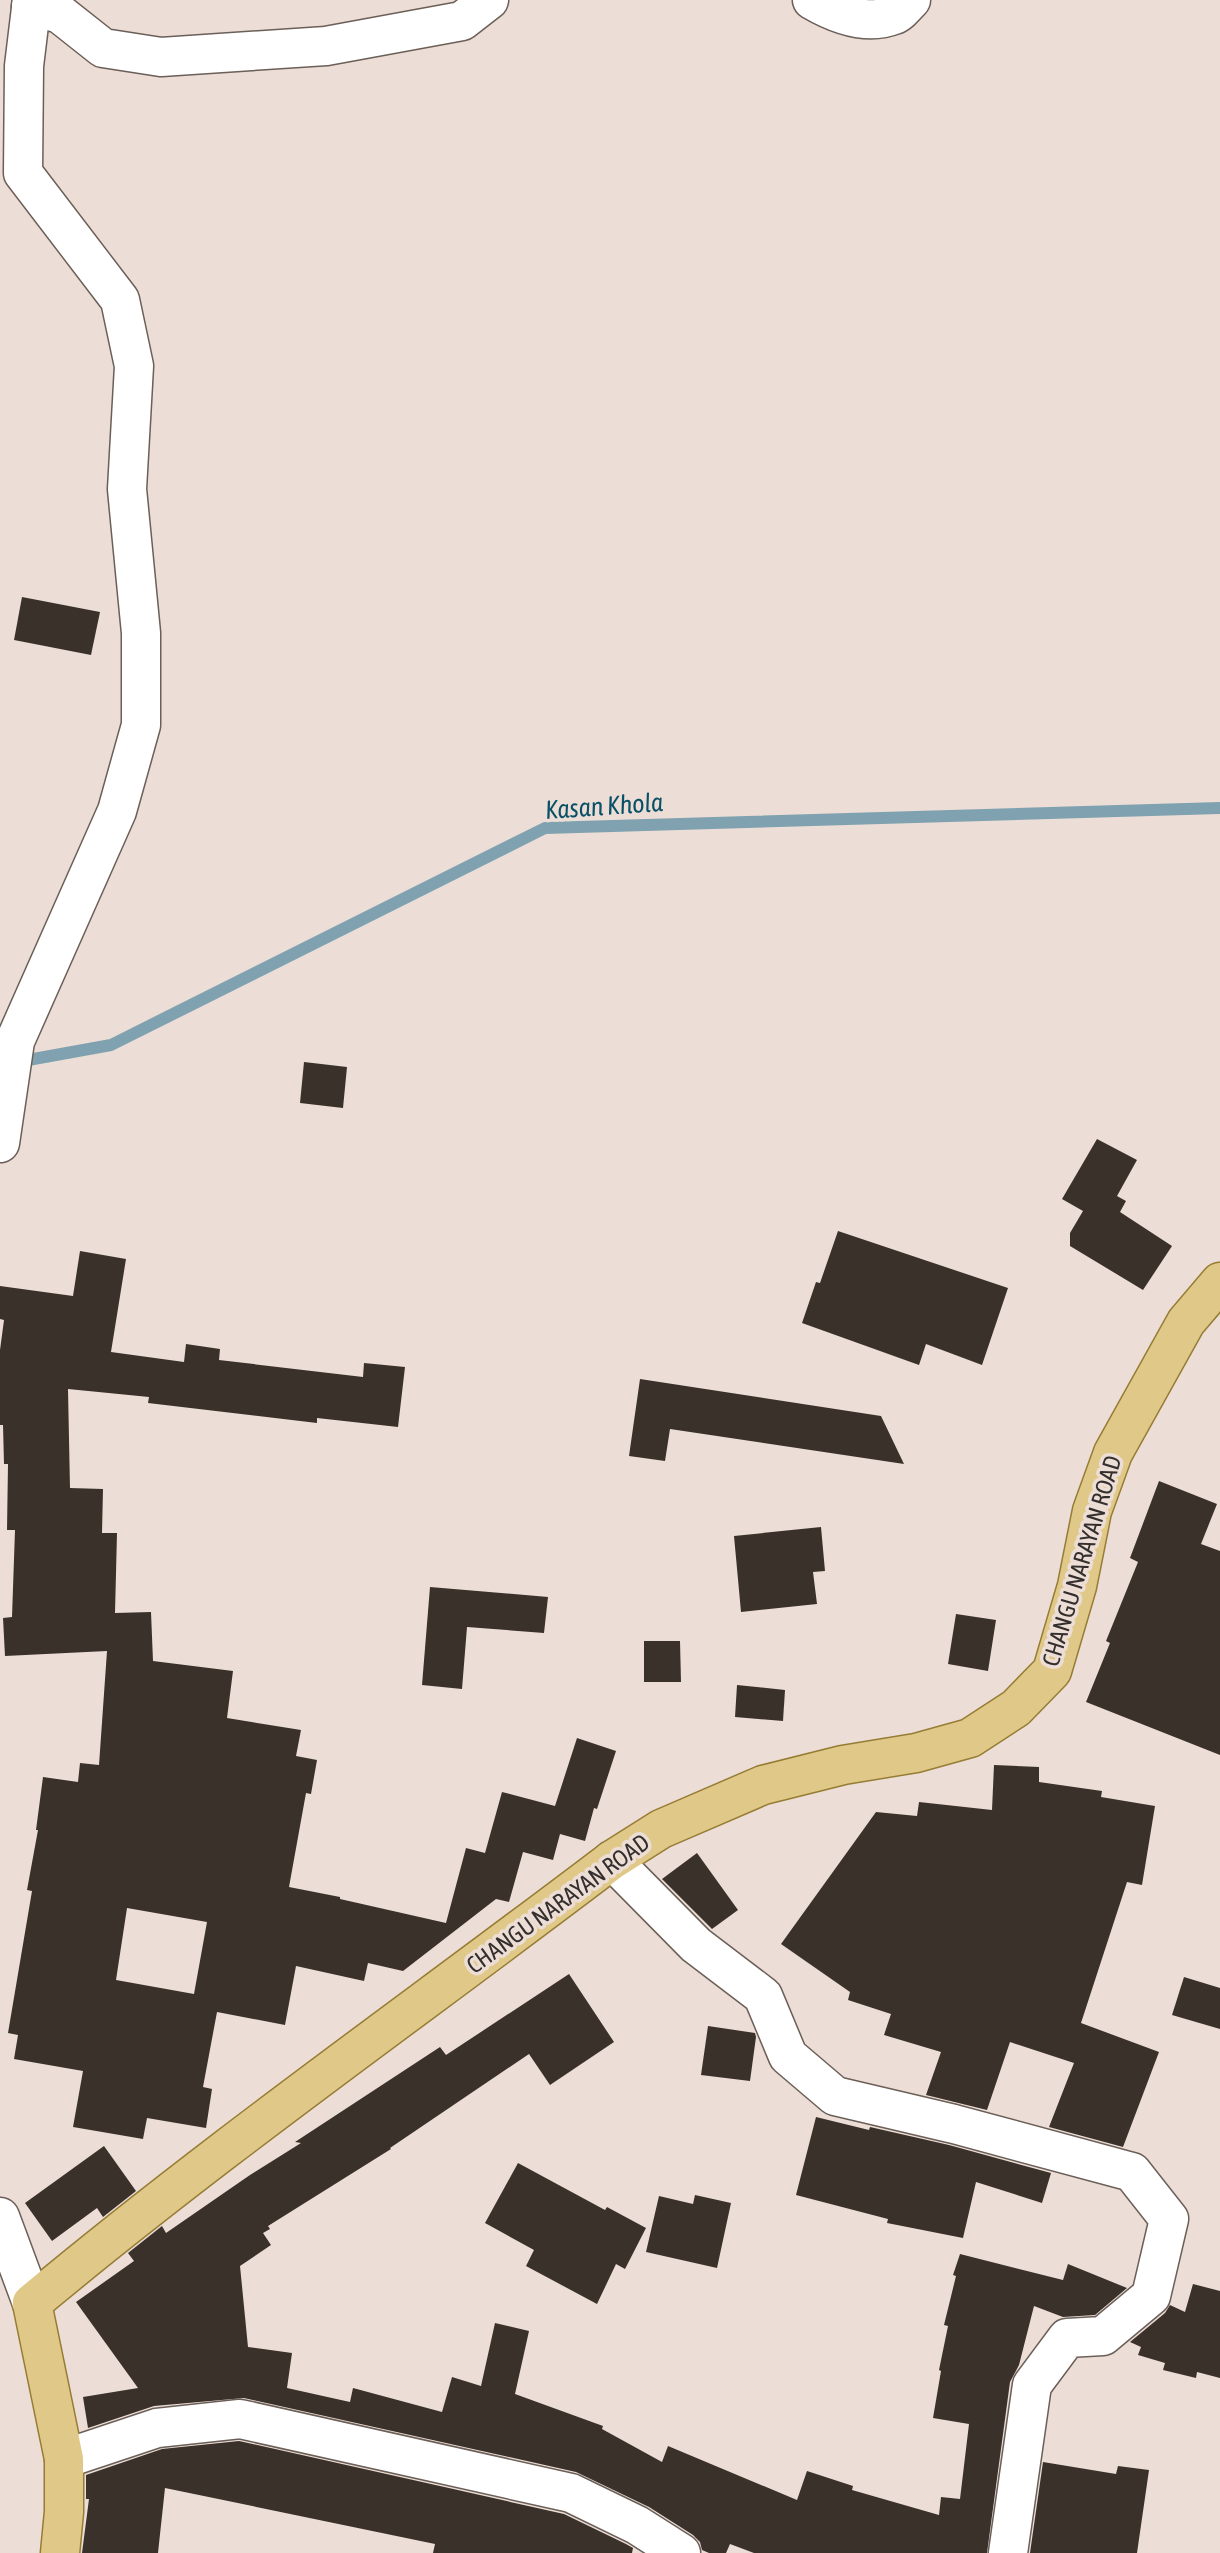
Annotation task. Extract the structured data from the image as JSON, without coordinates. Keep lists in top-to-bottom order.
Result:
{
  "streets": {
    "main road": ["CHANGU NARAYAN ROAD"]
  },
  "water": ["Kasan Khola"]
}
